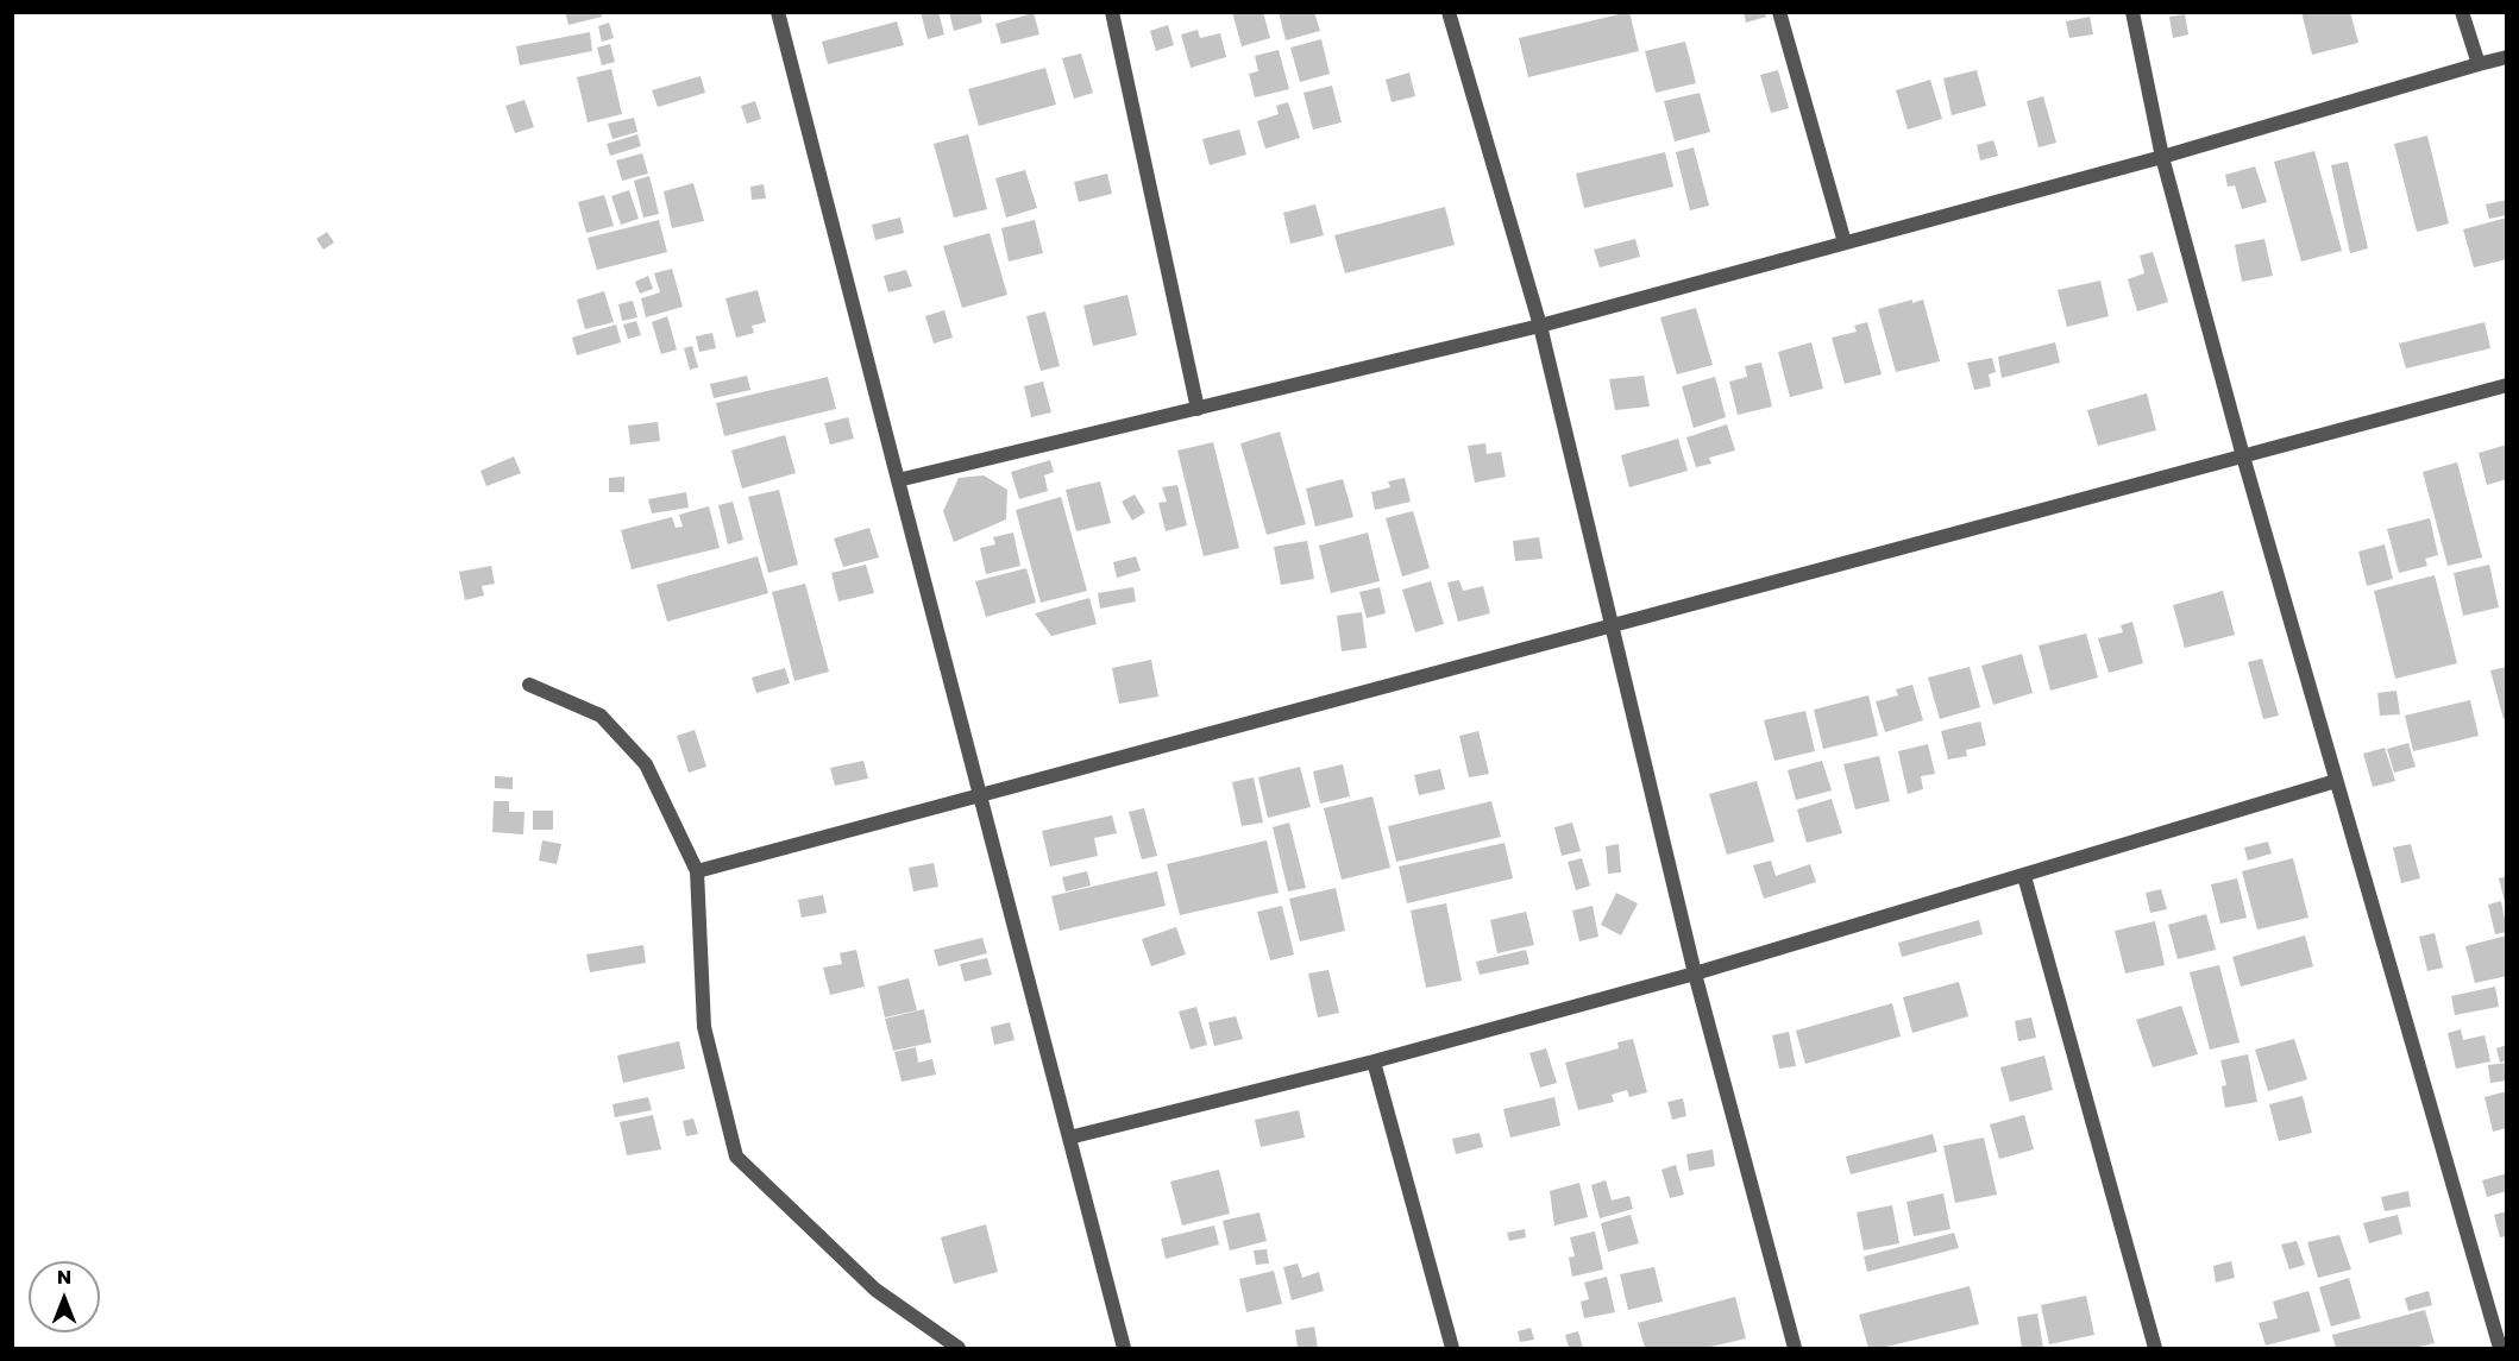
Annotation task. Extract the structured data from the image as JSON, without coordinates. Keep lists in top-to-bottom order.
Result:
{
  "north": "top"
}
